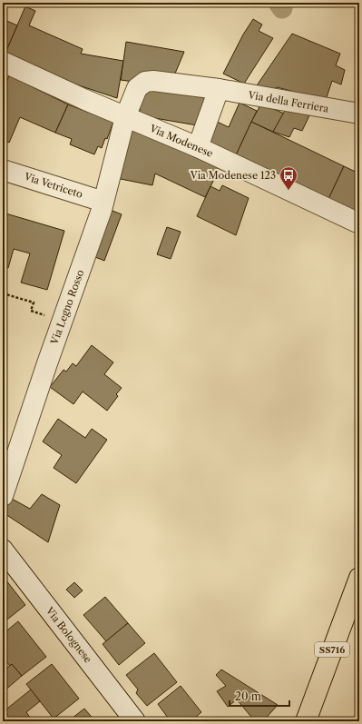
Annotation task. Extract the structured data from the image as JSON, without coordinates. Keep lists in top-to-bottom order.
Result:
{
  "streets": {
    "main road": ["SS716"],
    "street": [
      "Via della Ferriera",
      "Via Modenese",
      "Via Vetriceto",
      "Via Legno Rosso",
      "Via Bolognese"
    ]
  },
  "crossings": [
    ["Via della Ferriera", "Via Modenese"],
    ["Via della Ferriera", "Via Legno Rosso"],
    ["Via Modenese", "Via Legno Rosso"],
    ["Via Vetriceto", "Via Legno Rosso"]
  ],
  "places": {
    "bus stop": ["Via Modenese 123"]
  },
  "scale_bar": "20 m"
}
